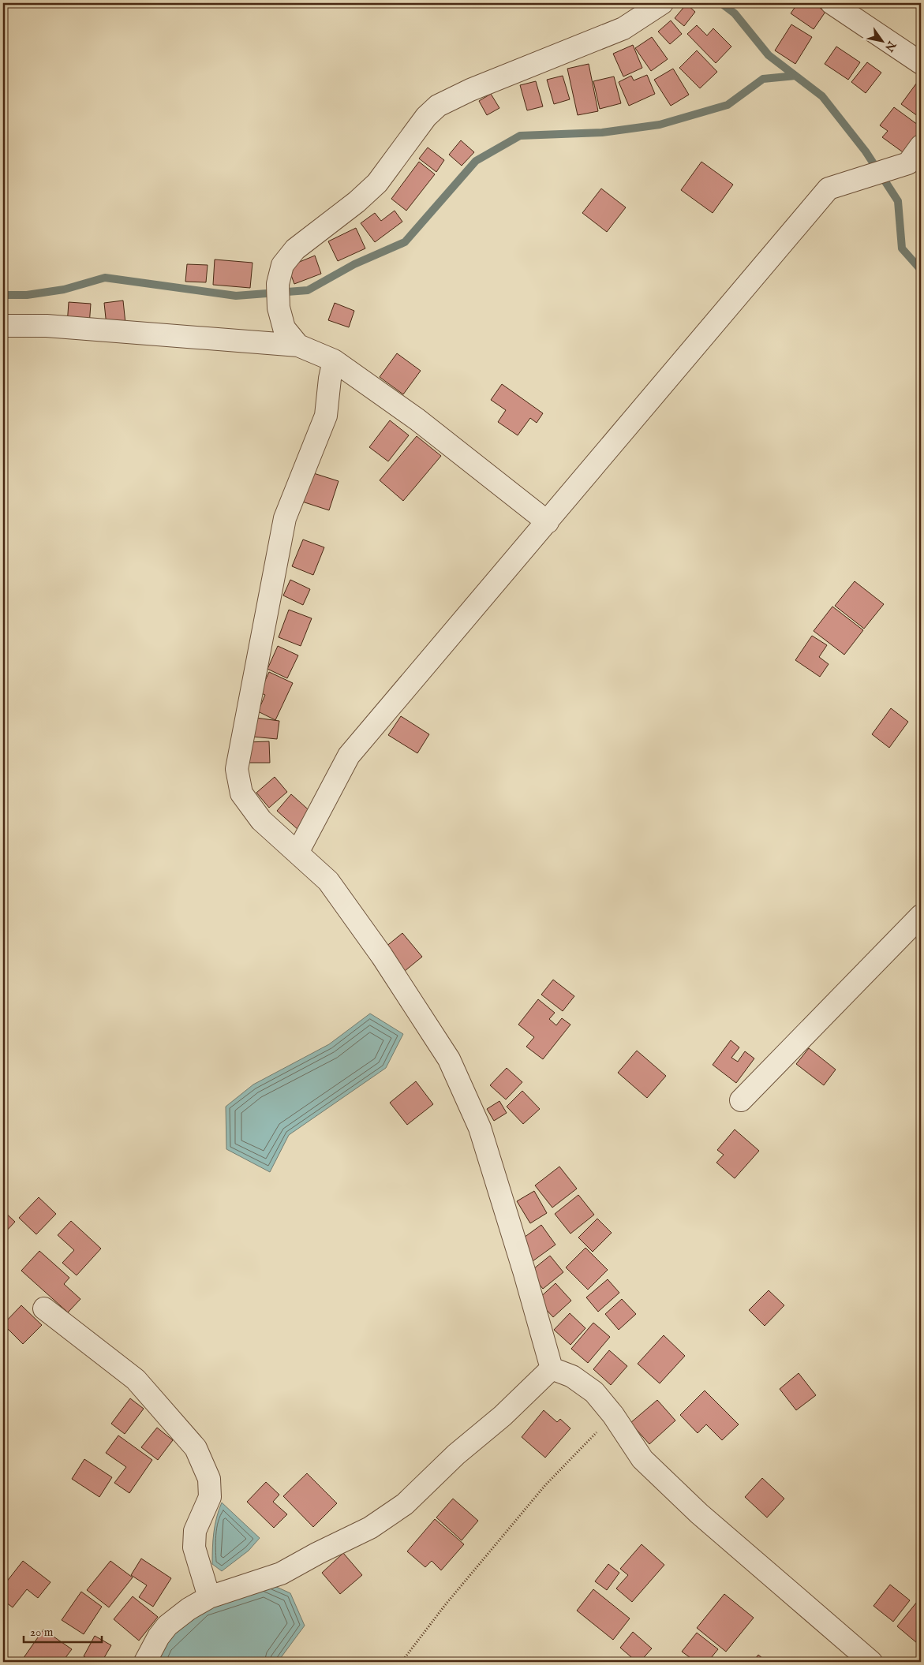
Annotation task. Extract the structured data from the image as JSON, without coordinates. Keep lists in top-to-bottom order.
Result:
{
  "scale_bar": "20 m",
  "north": "bottom right"
}
